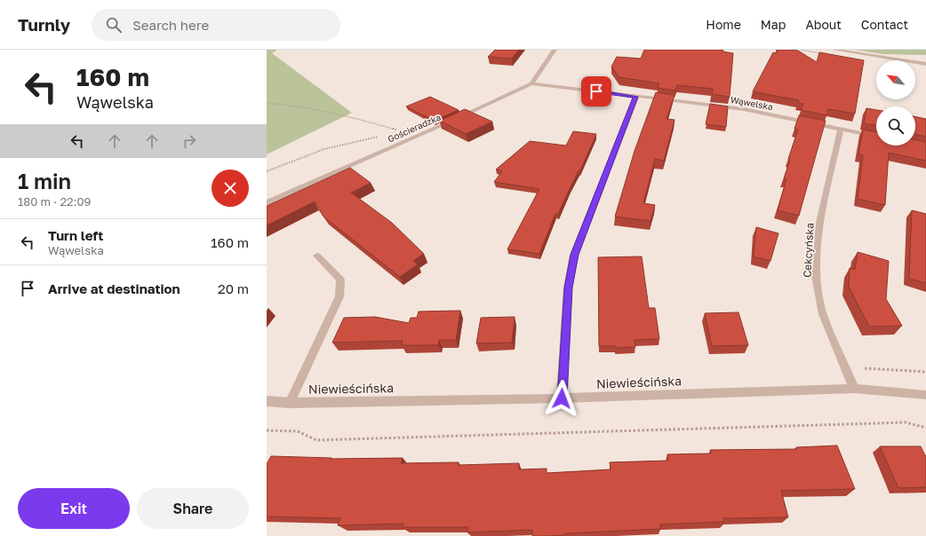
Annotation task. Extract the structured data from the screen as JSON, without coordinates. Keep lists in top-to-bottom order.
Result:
{
  "streets": {
    "street": [
      "Wąwelska",
      "Gościeradzka",
      "Cekcyńska",
      "Niewieścińska"
    ]
  },
  "crossings": [
    ["Wąwelska", "Gościeradzka"],
    ["Wąwelska", "Cekcyńska"],
    ["Cekcyńska", "Niewieścińska"]
  ],
  "north": "top left",
  "page": {
    "header": "Turnly",
    "search": "Search here",
    "nav": [
      "Home",
      "Map",
      "About",
      "Contact"
    ],
    "turn": ["160 m", "Wąwelska"],
    "heading": ["1 min", "180 m · 22:09"],
    "list": [
      {
        "name": "Turn left",
        "note": "Wąwelska",
        "value": "160 m"
      },
      {
        "name": "Arrive at destination",
        "value": "20 m"
      }
    ],
    "buttons": ["Exit", "Share"]
  }
}
